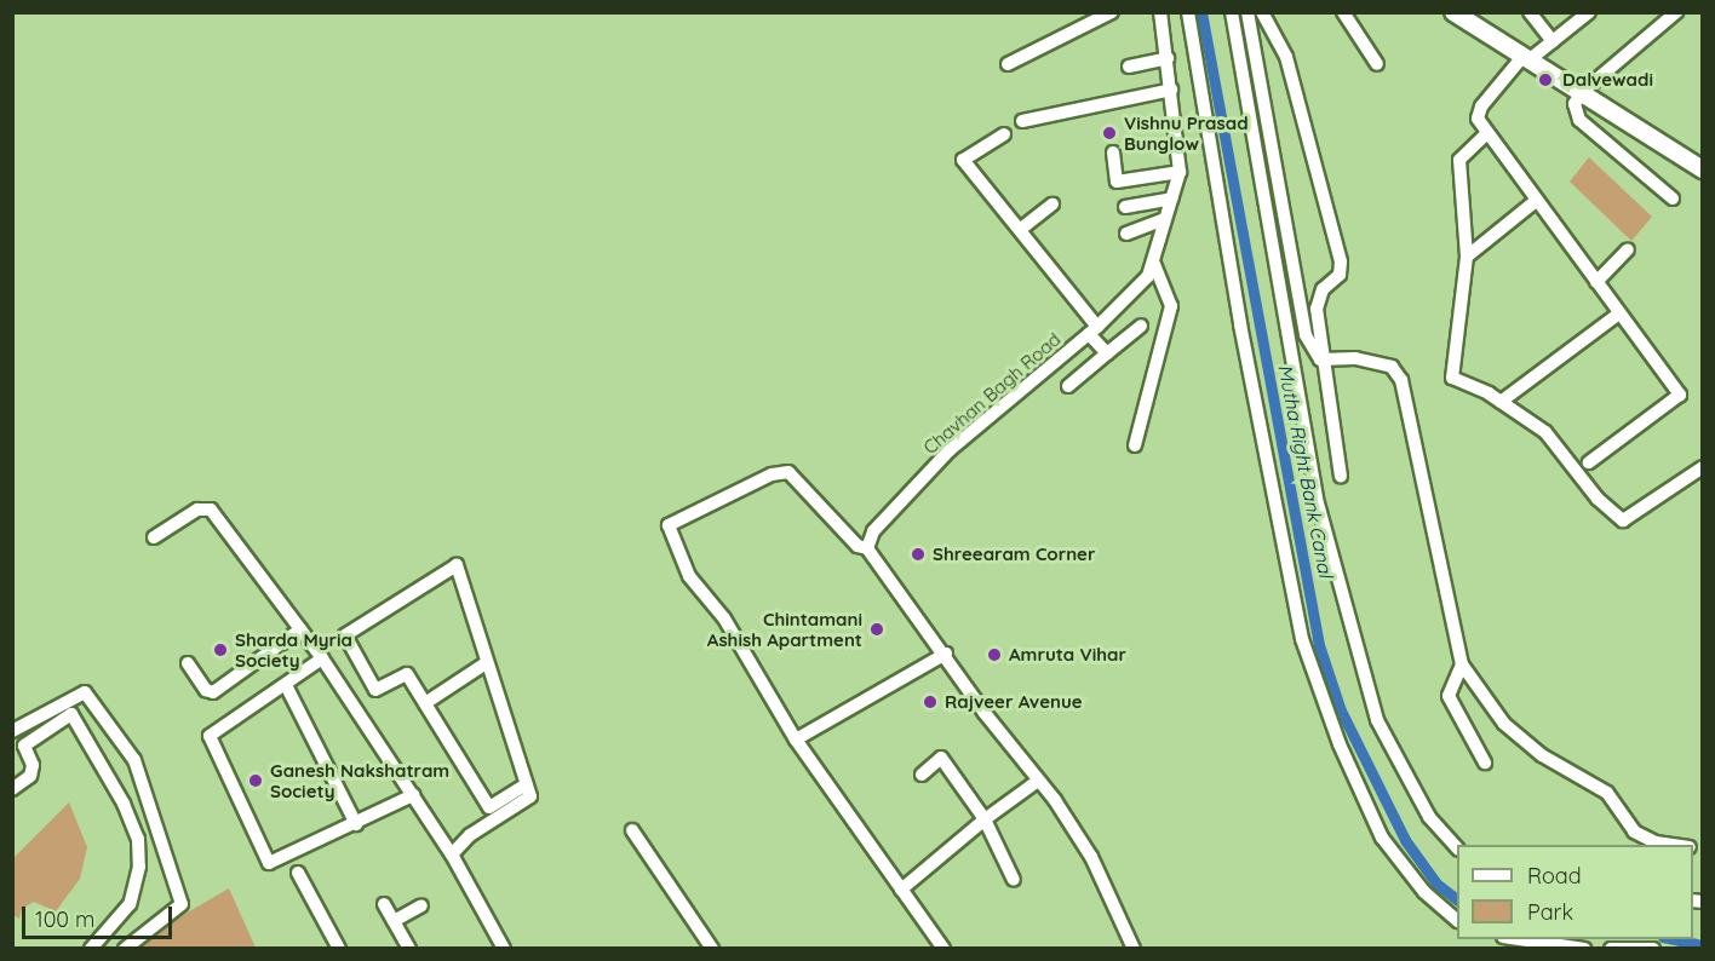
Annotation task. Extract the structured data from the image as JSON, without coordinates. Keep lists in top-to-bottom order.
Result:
{
  "streets": {
    "street": ["Chavhan Bagh Road"]
  },
  "water": ["Mutha Right Bank Canal"],
  "places": [
    "Dalvewadi",
    "Vishnu Prasad Bunglow",
    "Shreearam Corner",
    "Chintamani Ashish Apartment",
    "Sharda Myria Society",
    "Amruta Vihar",
    "Rajveer Avenue",
    "Ganesh Nakshatram Society"
  ],
  "legend": ["Road", "Park"],
  "scale_bar": "100 m"
}
